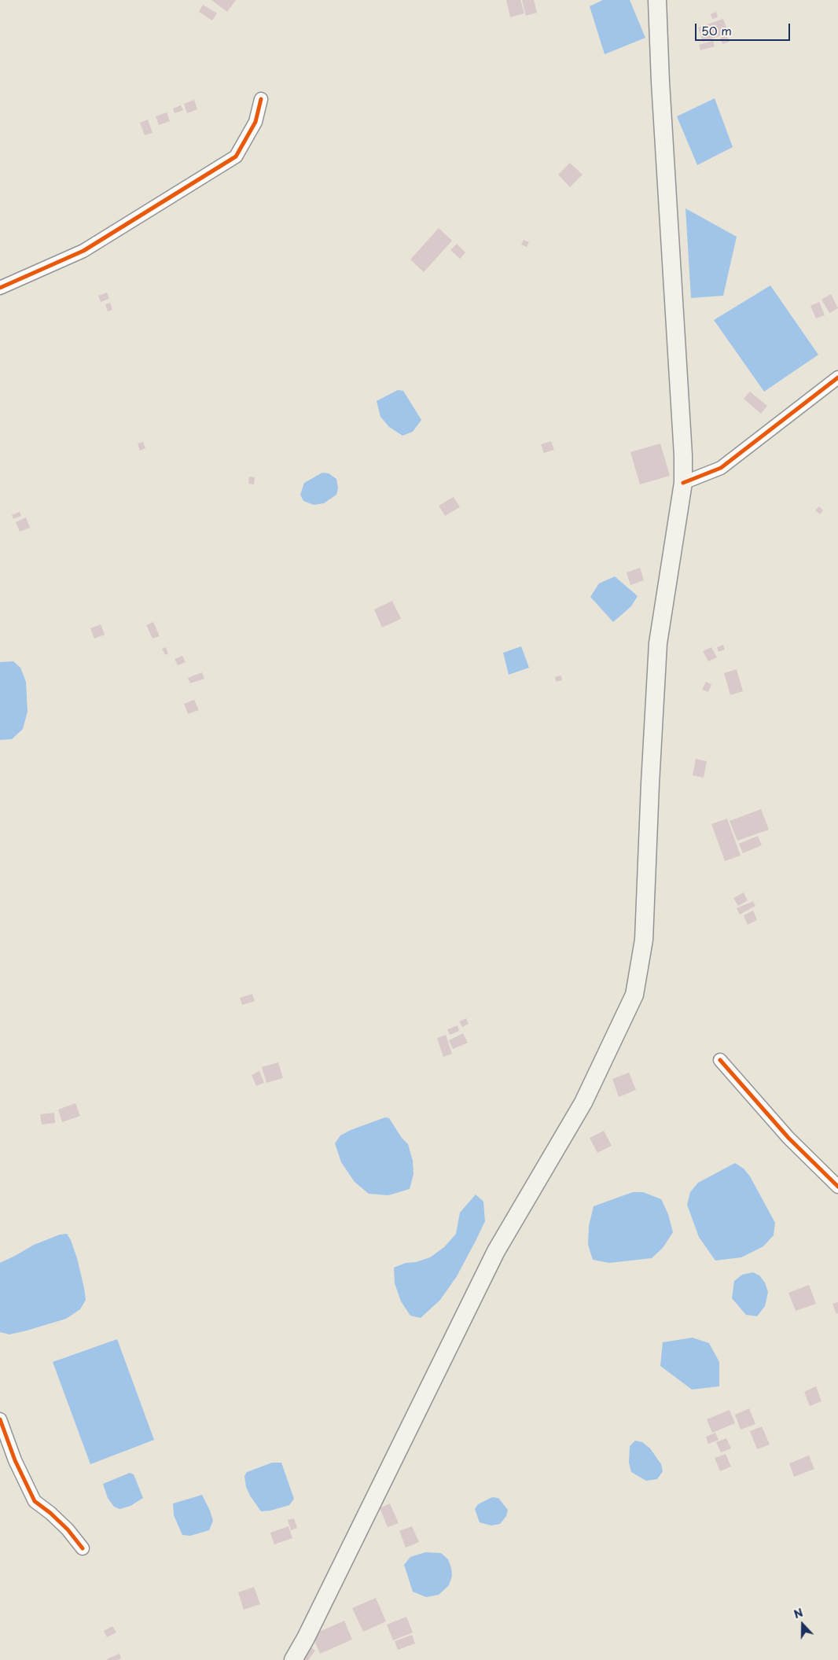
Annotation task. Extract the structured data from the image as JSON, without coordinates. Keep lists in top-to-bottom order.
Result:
{
  "scale_bar": "50 m",
  "north": "top"
}
